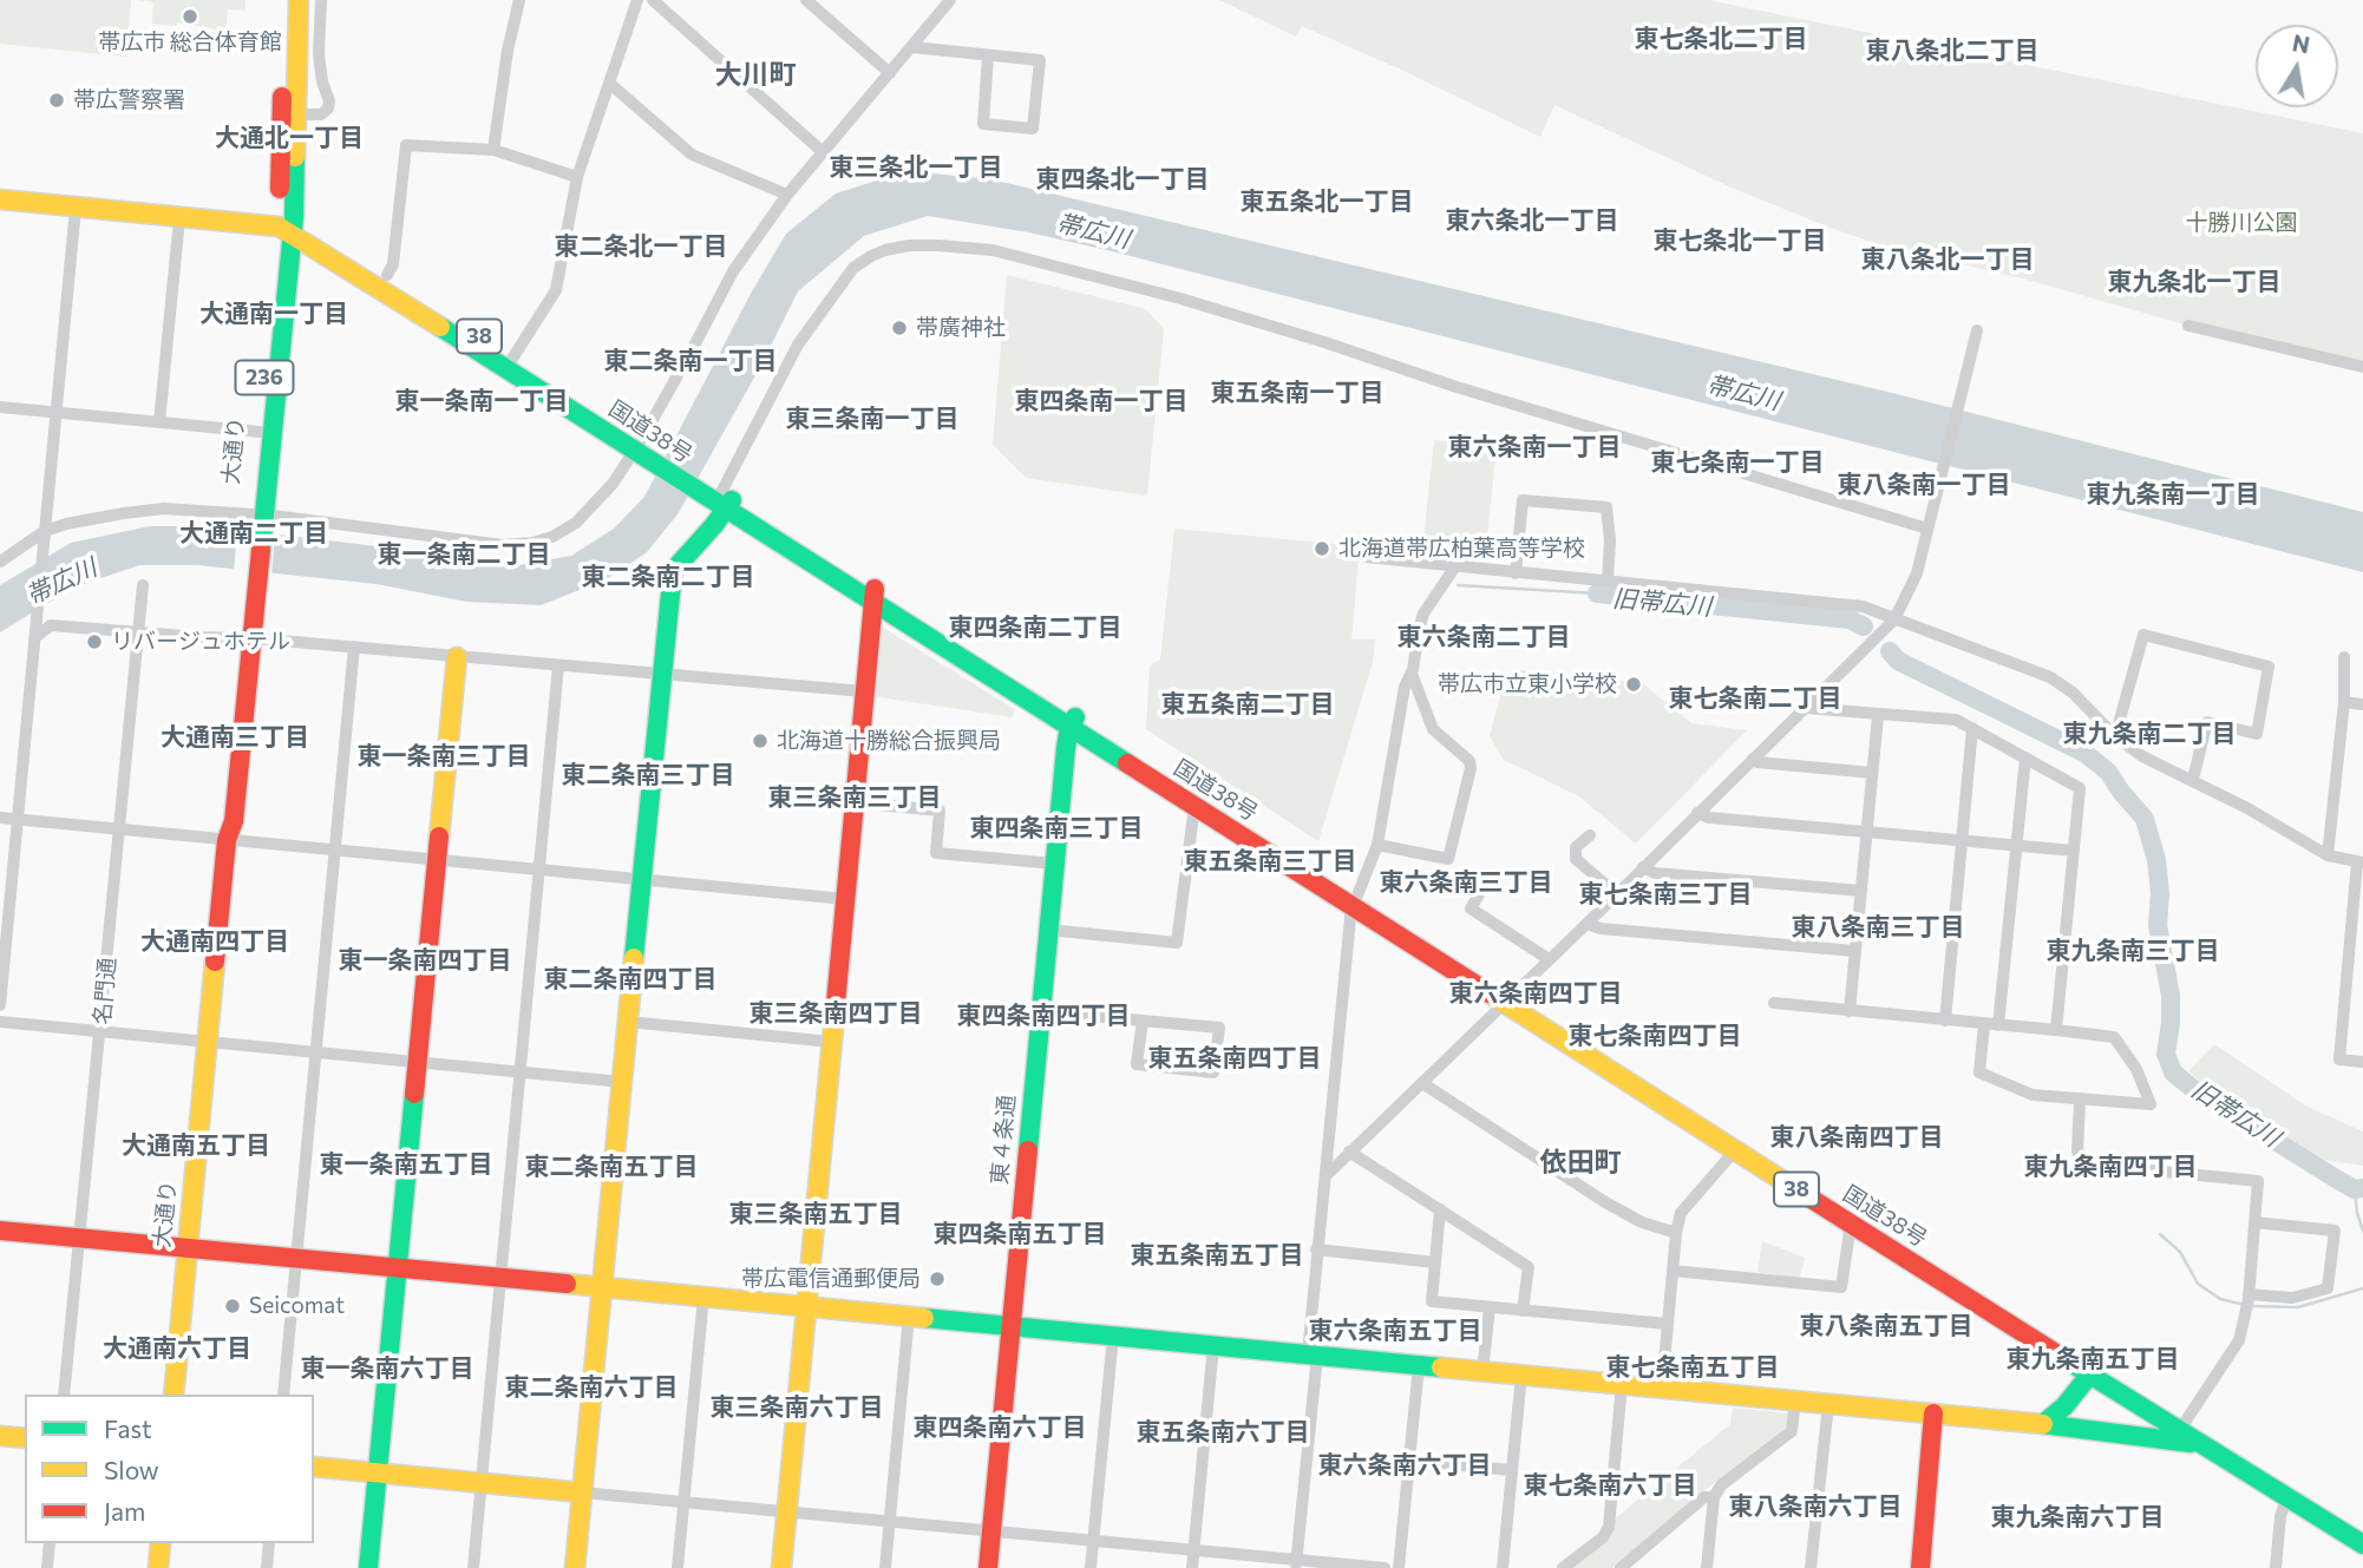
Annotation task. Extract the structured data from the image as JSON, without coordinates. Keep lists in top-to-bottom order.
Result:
{
  "streets": {
    "main road": [
      "38",
      "236",
      "国道38号",
      "大通り",
      "東４条通"
    ],
    "street": ["名門通"]
  },
  "crossings": [
    ["国道38号", "大通り"],
    ["国道38号", "東４条通"]
  ],
  "districts": [
    "東七条北二丁目",
    "東八条北二丁目",
    "大川町",
    "大通北一丁目",
    "東三条北一丁目",
    "東四条北一丁目",
    "東五条北一丁目",
    "東六条北一丁目",
    "東七条北一丁目",
    "東二条北一丁目",
    "東八条北一丁目",
    "東九条北一丁目",
    "大通南一丁目",
    "東二条南一丁目",
    "東五条南一丁目",
    "東一条南一丁目",
    "東四条南一丁目",
    "東三条南一丁目",
    "東六条南一丁目",
    "東七条南一丁目",
    "東八条南一丁目",
    "東九条南一丁目",
    "大通南二丁目",
    "東一条南二丁目",
    "東二条南二丁目",
    "東四条南二丁目",
    "東六条南二丁目",
    "東七条南二丁目",
    "東五条南二丁目",
    "東九条南二丁目",
    "大通南三丁目",
    "東一条南三丁目",
    "東二条南三丁目",
    "東三条南三丁目",
    "東四条南三丁目",
    "東五条南三丁目",
    "東六条南三丁目",
    "東七条南三丁目",
    "東八条南三丁目",
    "大通南四丁目",
    "東九条南三丁目",
    "東一条南四丁目",
    "東二条南四丁目",
    "東六条南四丁目",
    "東三条南四丁目",
    "東四条南四丁目",
    "東七条南四丁目",
    "東五条南四丁目",
    "東八条南四丁目",
    "大通南五丁目",
    "依田町",
    "東一条南五丁目",
    "東二条南五丁目",
    "東九条南四丁目",
    "東三条南五丁目",
    "東四条南五丁目",
    "東五条南五丁目",
    "東八条南五丁目",
    "東六条南五丁目",
    "大通南六丁目",
    "東九条南五丁目",
    "東七条南五丁目",
    "東一条南六丁目",
    "東二条南六丁目",
    "東三条南六丁目",
    "東四条南六丁目",
    "東五条南六丁目",
    "東六条南六丁目",
    "東七条南六丁目",
    "東八条南六丁目",
    "東九条南六丁目"
  ],
  "water": ["帯広川", "旧帯広川"],
  "parks": ["十勝川公園"],
  "places": [
    "帯広市 総合体育館",
    "帯広警察署",
    "帯廣神社",
    "北海道帯広柏葉高等学校",
    "リバージュホテル",
    "帯広市立東小学校",
    "北海道十勝総合振興局",
    "帯広電信通郵便局",
    "Seicomat"
  ],
  "legend": ["Fast", "Slow", "Jam"],
  "north": "top"
}
